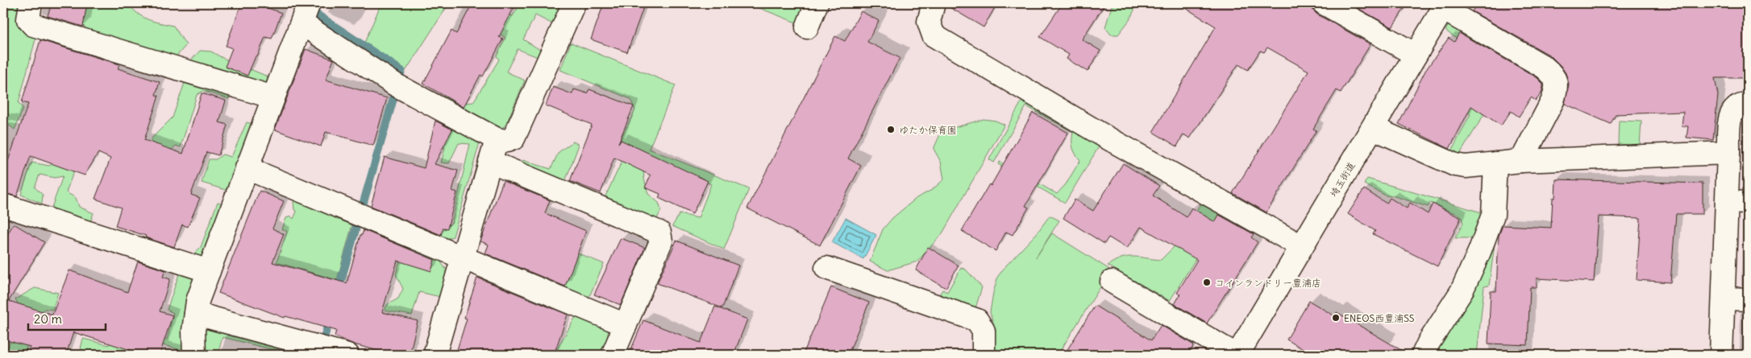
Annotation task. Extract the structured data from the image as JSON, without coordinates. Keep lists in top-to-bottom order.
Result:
{
  "streets": {
    "street": ["埼玉街道"]
  },
  "places": ["ゆたか保育園", "コインランドリー豊浦店", "ENEOS西豊浦SS"],
  "scale_bar": "20 m"
}
